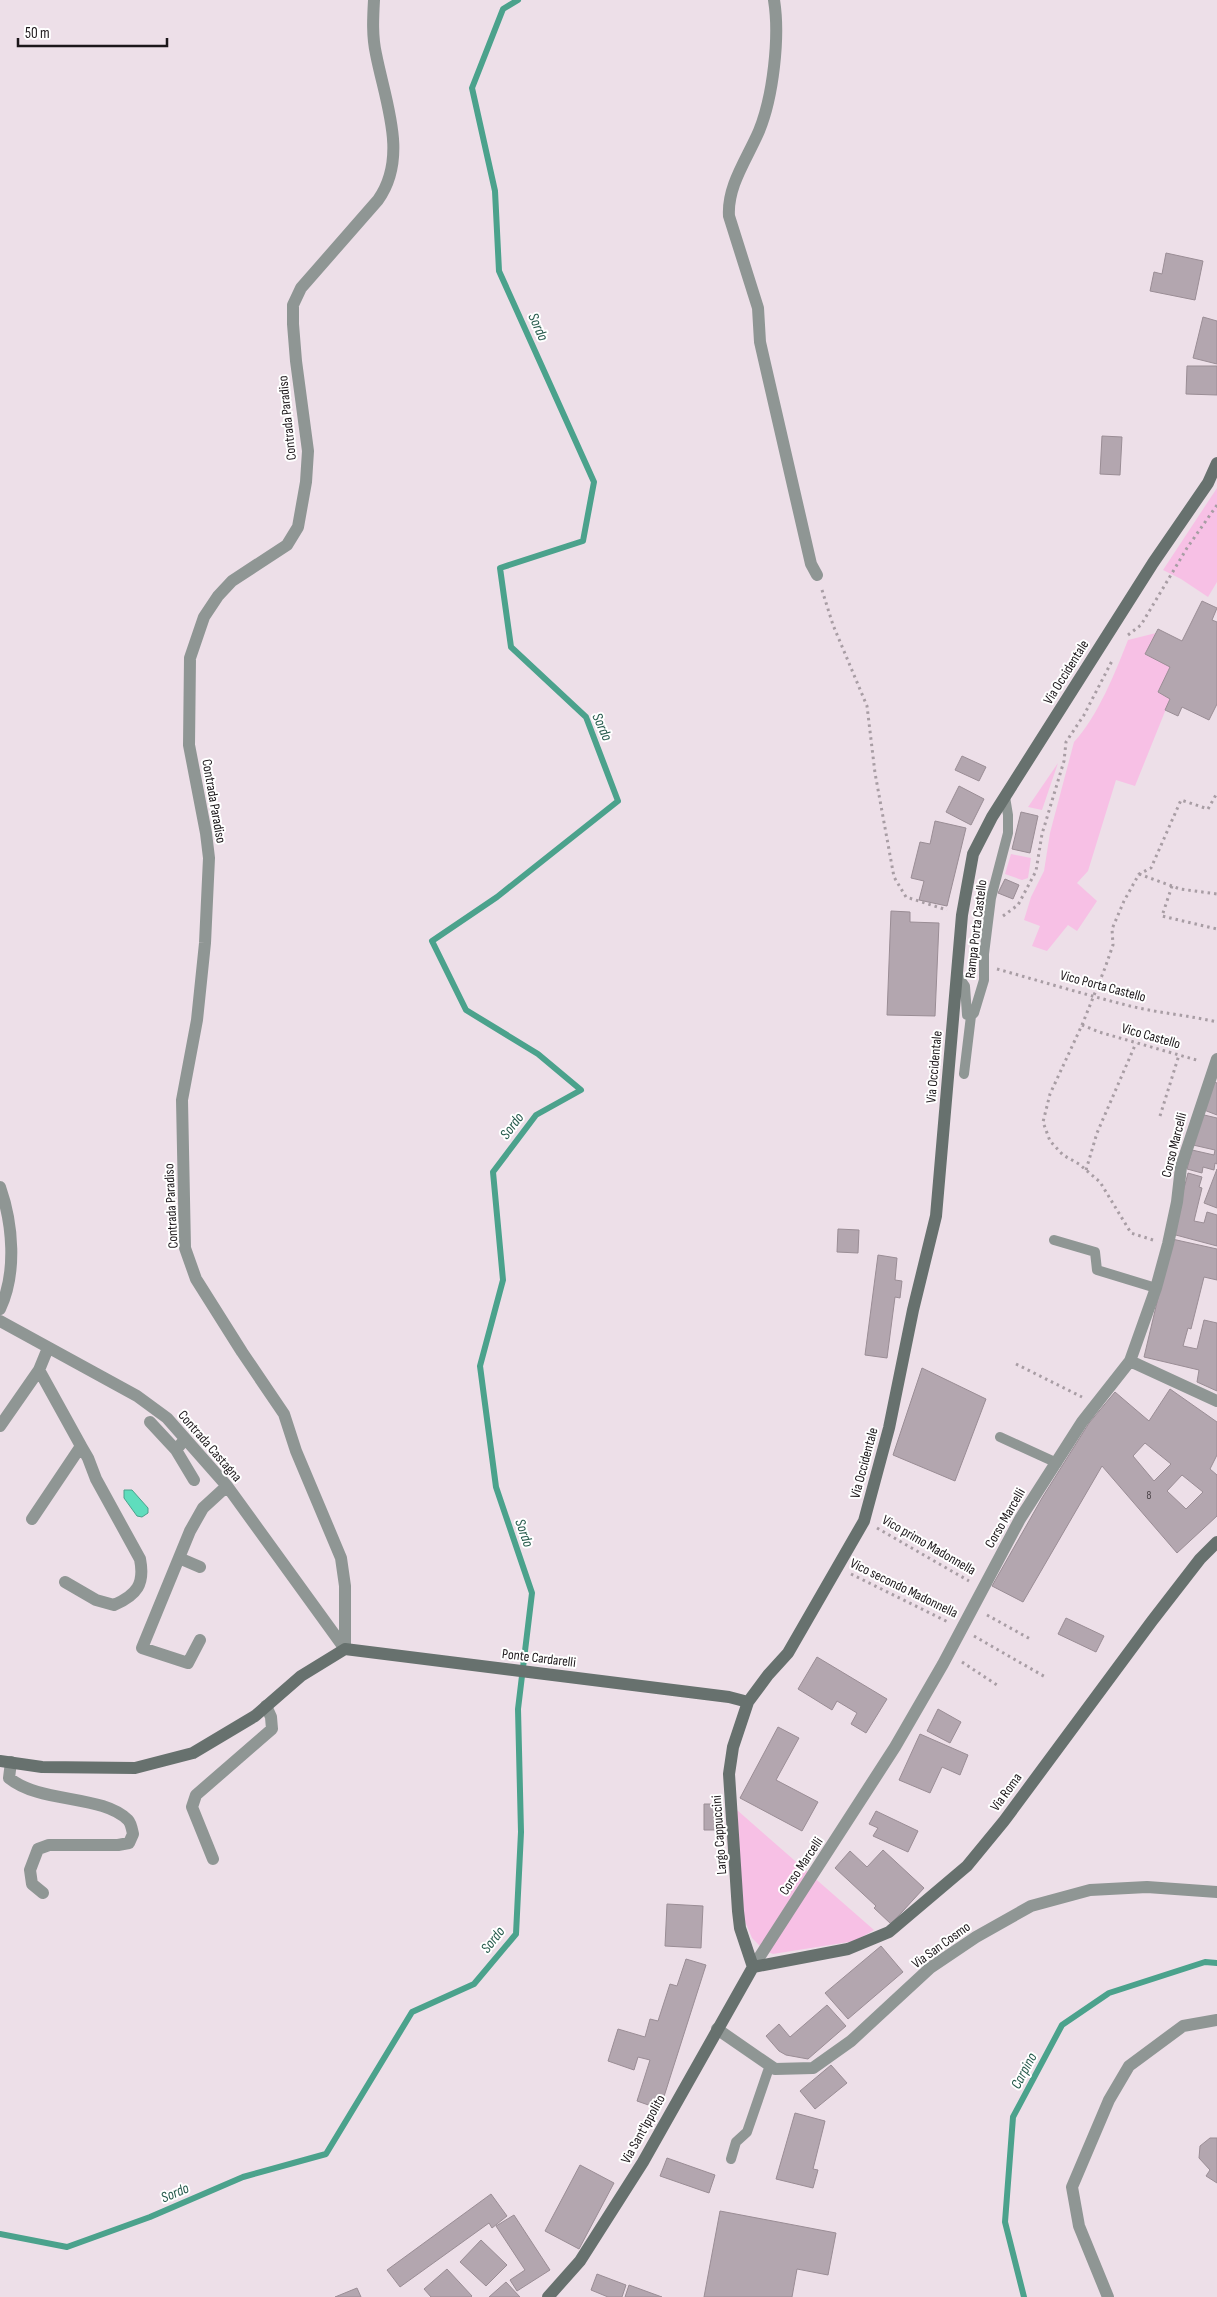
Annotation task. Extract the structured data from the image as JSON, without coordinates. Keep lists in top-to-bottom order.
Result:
{
  "streets": {
    "main road": [
      "Via Occidentale",
      "Ponte Cardarelli",
      "Via Roma",
      "Largo Cappuccini",
      "Via Sant'Ippolito"
    ],
    "street": [
      "Contrada Paradiso",
      "Corso Marcelli",
      "Contrada Castagna",
      "Via San Cosmo"
    ],
    "lane": ["Rampa Porta Castello"],
    "path": [
      "Vico Porta Castello",
      "Vico Castello",
      "Vico primo Madonnella",
      "Vico secondo Madonnella"
    ]
  },
  "crossings": [
    ["Contrada Paradiso", "Contrada Castagna"],
    ["Contrada Paradiso", "Ponte Cardarelli"],
    ["Via Occidentale", "Rampa Porta Castello"],
    ["Via Occidentale", "Vico primo Madonnella"],
    ["Via Occidentale", "Vico secondo Madonnella"],
    ["Via Occidentale", "Ponte Cardarelli"],
    ["Via Occidentale", "Largo Cappuccini"],
    ["Rampa Porta Castello", "Vico Porta Castello"],
    ["Vico Castello", "Corso Marcelli"],
    ["Corso Marcelli", "Vico primo Madonnella"],
    ["Corso Marcelli", "Vico secondo Madonnella"],
    ["Corso Marcelli", "Via Roma"],
    ["Corso Marcelli", "Largo Cappuccini"],
    ["Corso Marcelli", "Via Sant'Ippolito"],
    ["Contrada Castagna", "Ponte Cardarelli"],
    ["Ponte Cardarelli", "Largo Cappuccini"],
    ["Via Roma", "Largo Cappuccini"],
    ["Via Roma", "Via Sant'Ippolito"],
    ["Largo Cappuccini", "Via Sant'Ippolito"],
    ["Via San Cosmo", "Via Sant'Ippolito"]
  ],
  "water": ["Sordo", "Carpino"],
  "house_numbers": ["8"],
  "scale_bar": "50 m"
}
